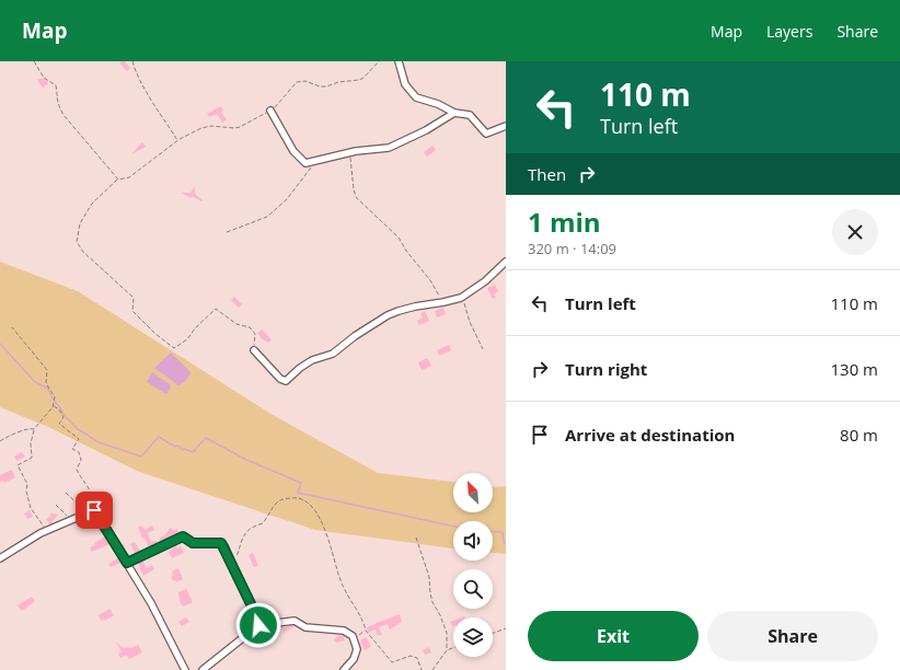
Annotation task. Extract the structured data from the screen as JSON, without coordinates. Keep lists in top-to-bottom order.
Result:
{
  "north": "top left",
  "page": {
    "header": "Map",
    "nav": ["Map", "Layers", "Share"],
    "turn": ["110 m", "Turn left"],
    "then": "Then",
    "heading": ["1 min", "320 m · 14:09"],
    "list": [
      {
        "name": "Turn left",
        "value": "110 m"
      },
      {
        "name": "Turn right",
        "value": "130 m"
      },
      {
        "name": "Arrive at destination",
        "value": "80 m"
      }
    ],
    "buttons": ["Exit", "Share"]
  }
}
